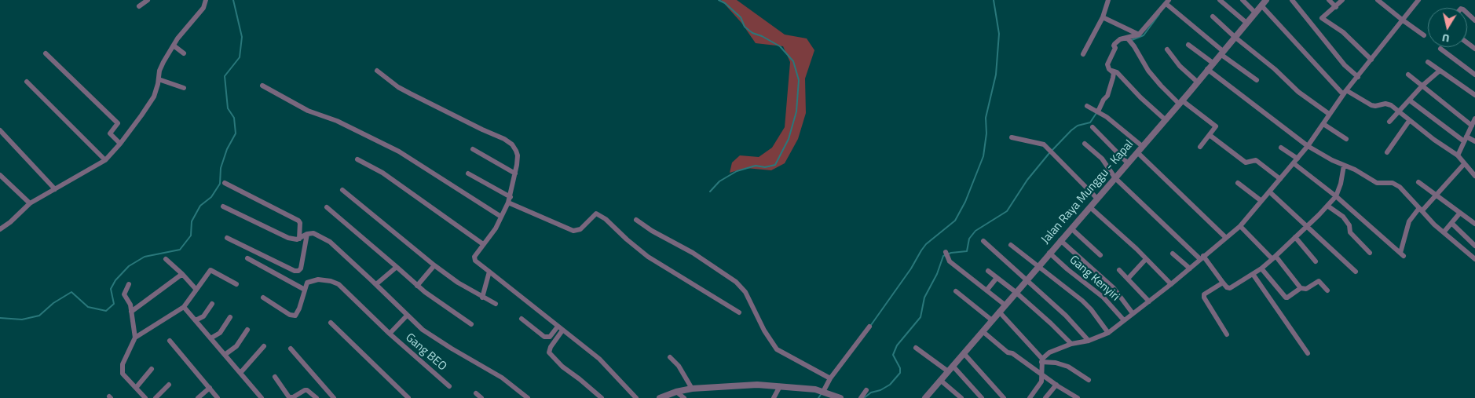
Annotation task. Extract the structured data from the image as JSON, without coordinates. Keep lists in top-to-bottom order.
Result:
{
  "streets": {
    "street": ["Jalan Raya Munggu - Kapal", "Gang Kenyiri", "Gang BEO"]
  },
  "crossings": [
    ["Jalan Raya Munggu - Kapal", "Gang Kenyiri"]
  ],
  "north": "bottom"
}
